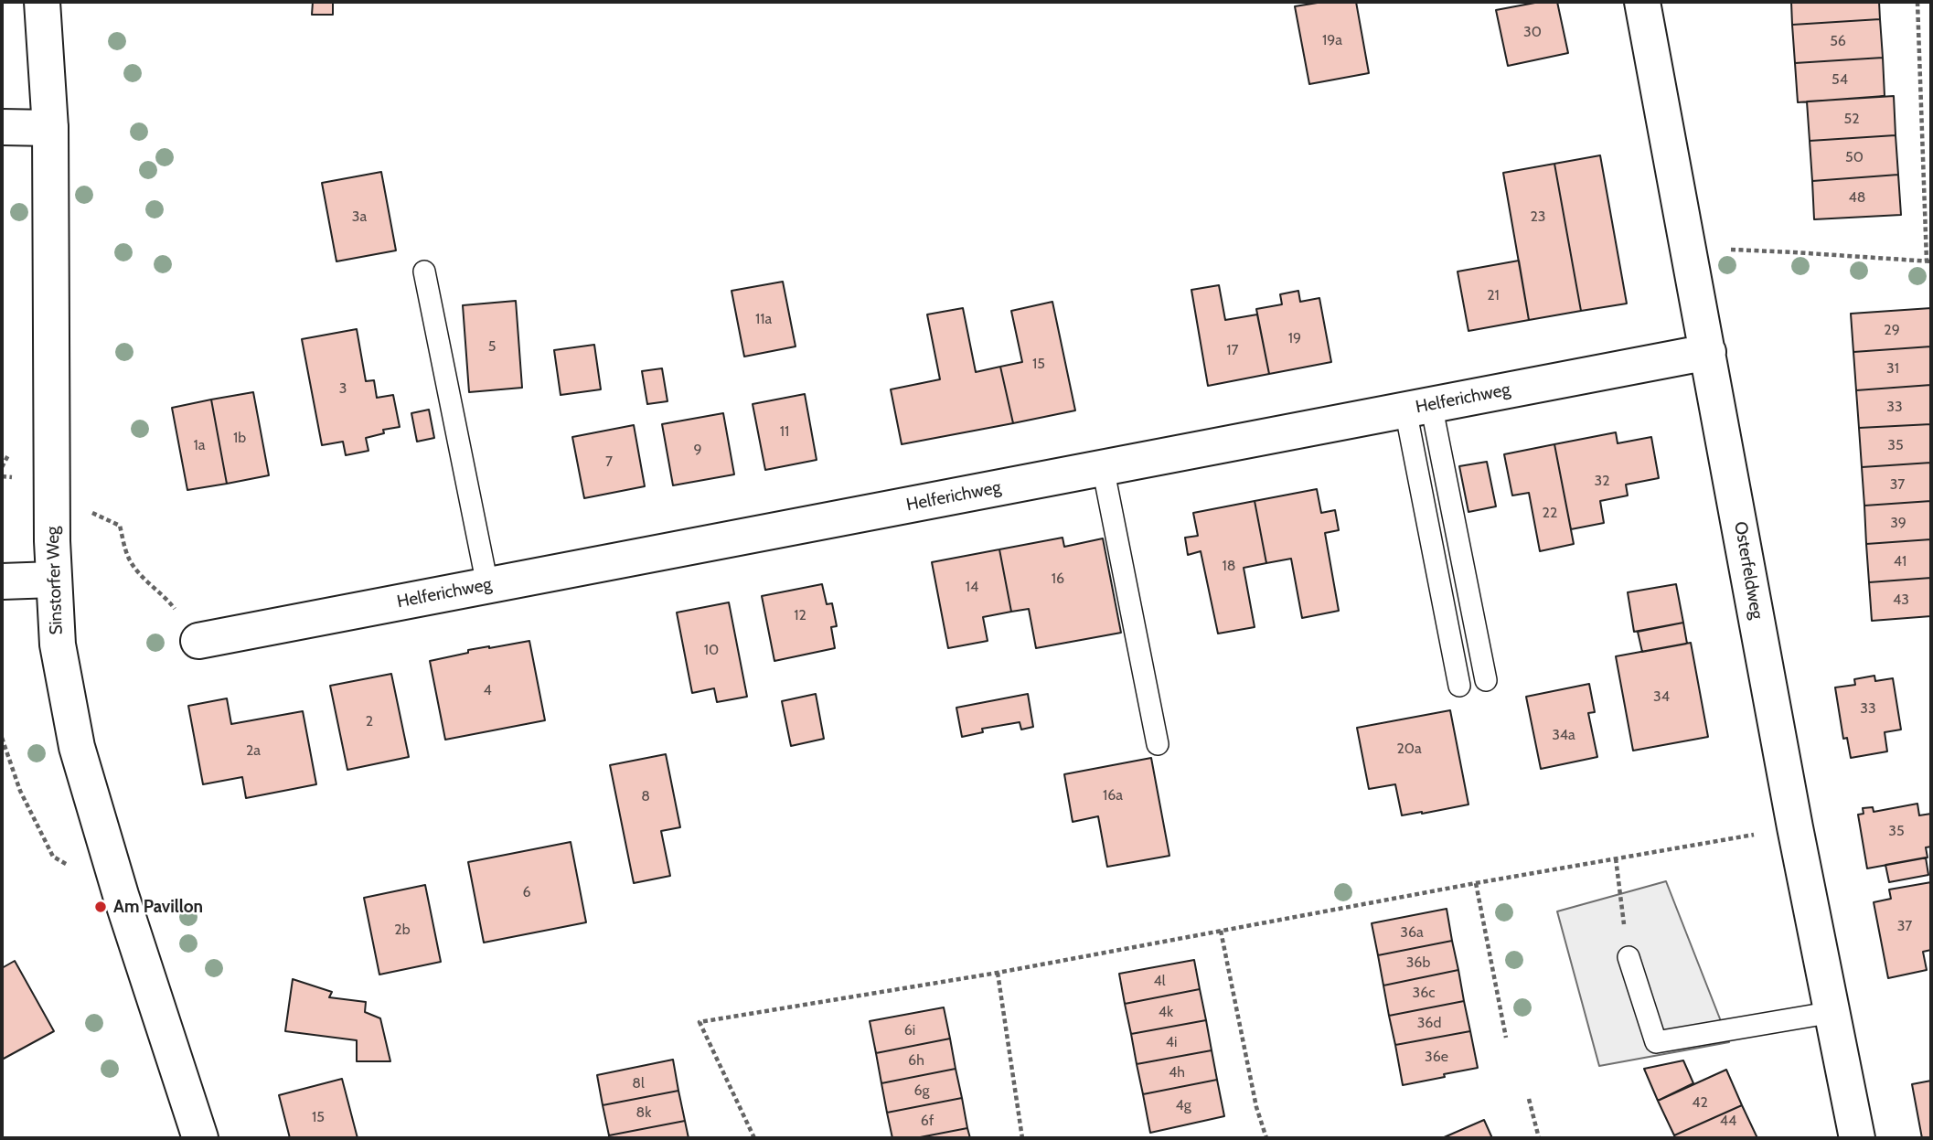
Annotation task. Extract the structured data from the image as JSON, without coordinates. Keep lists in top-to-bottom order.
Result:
{
  "streets": {
    "street": ["Helferichweg", "Osterfeldweg", "Sinstorfer Weg"]
  },
  "crossings": [
    ["Helferichweg", "Osterfeldweg"]
  ],
  "places": ["Am Pavillon"],
  "house_numbers": [
    "30",
    "19a",
    "56",
    "54",
    "52",
    "50",
    "48",
    "3a",
    "23",
    "21",
    "11a",
    "29",
    "19",
    "5",
    "17",
    "15",
    "31",
    "3",
    "33",
    "11",
    "1b",
    "1a",
    "35",
    "9",
    "7",
    "32",
    "37",
    "22",
    "39",
    "41",
    "18",
    "16",
    "14",
    "43",
    "12",
    "10",
    "4",
    "34",
    "33",
    "2",
    "34a",
    "20a",
    "2a",
    "16a",
    "8",
    "35",
    "6",
    "37",
    "2b",
    "36a",
    "36b",
    "4l",
    "36c",
    "4k",
    "36d",
    "6i",
    "4i",
    "36e",
    "6h",
    "4h",
    "8l",
    "6g",
    "42",
    "4g",
    "8k",
    "15",
    "6f",
    "44"
  ]
}
